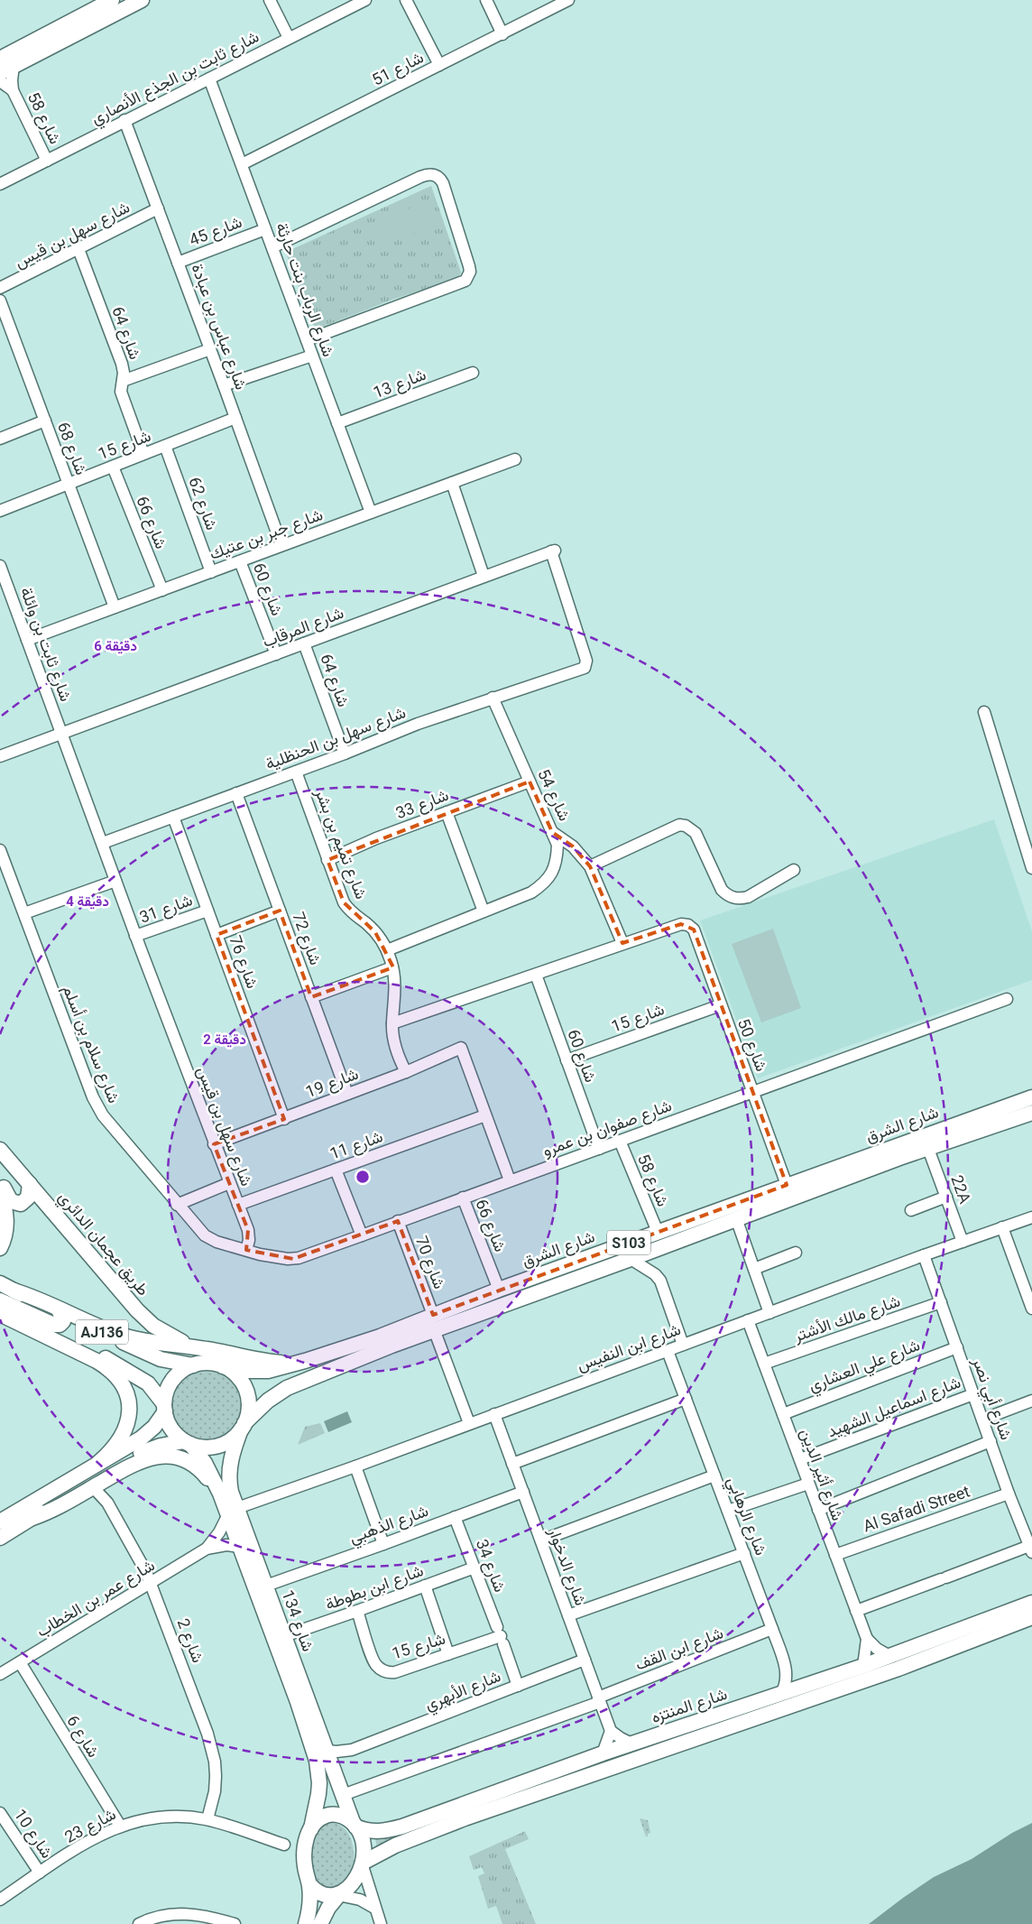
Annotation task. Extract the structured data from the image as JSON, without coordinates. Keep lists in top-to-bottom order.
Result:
{
  "streets": {
    "main road": [
      "شارع الشرق",
      "S103",
      "طريق عجمان الدائري",
      "AJ136",
      "شارع 134",
      "شارع المنتزه"
    ],
    "street": [
      "شارع 51",
      "شارع ثابت بن الجذع الأنصاري",
      "شارع 58",
      "شارع 45",
      "شارع سهل بن قيس",
      "شارع الرباب بنت حارثة",
      "شارع عباس بن عبادة",
      "شارع 64",
      "شارع 13",
      "شارع 15",
      "شارع 68",
      "شارع 62",
      "شارع 66",
      "شارع جبر بن عتيك",
      "شارع 60",
      "شارع المرقاب",
      "شارع ثابت بن وائلة",
      "شارع سهل بن الحنظلية",
      "شارع 54",
      "شارع 33",
      "شارع تميم بن بشر",
      "شارع 31",
      "شارع 72",
      "شارع 76",
      "شارع سلام بن أسلم",
      "شارع 50",
      "شارع 19",
      "شارع صفوان بن عمرو",
      "شارع 11",
      "22A",
      "شارع 70",
      "شارع مالك الأشتر",
      "شارع ابن النفيس",
      "شارع علي العشاري",
      "شارع أبي نصر",
      "شارع اسماعيل الشهيد",
      "شارع أثير الدين",
      "Al Safadi Street",
      "شارع الرهابي",
      "شارع الذهبي",
      "شارع 34",
      "شارع الدخوار",
      "شارع ابن بطوطة",
      "شارع عمر بن الخطاب",
      "شارع 2",
      "شارع ابن القف",
      "شارع الأبهري",
      "شارع 6",
      "شارع 23",
      "شارع 10"
    ]
  },
  "crossings": [
    ["شارع 51", "شارع الرباب بنت حارثة"],
    ["شارع ثابت بن الجذع الأنصاري", "شارع 58"],
    ["شارع ثابت بن الجذع الأنصاري", "شارع الرباب بنت حارثة"],
    ["شارع ثابت بن الجذع الأنصاري", "شارع عباس بن عبادة"],
    ["شارع 58", "شارع الشرق"],
    ["شارع 58", "شارع صفوان بن عمرو"],
    ["شارع 45", "شارع الرباب بنت حارثة"],
    ["شارع 45", "شارع عباس بن عبادة"],
    ["شارع سهل بن قيس", "شارع عباس بن عبادة"],
    ["شارع سهل بن قيس", "شارع 64"],
    ["شارع سهل بن قيس", "شارع المرقاب"],
    ["شارع سهل بن قيس", "شارع ثابت بن وائلة"],
    ["شارع سهل بن قيس", "شارع سهل بن الحنظلية"],
    ["شارع سهل بن قيس", "شارع 31"],
    ["شارع سهل بن قيس", "شارع 19"],
    ["شارع سهل بن قيس", "شارع صفوان بن عمرو"],
    ["شارع سهل بن قيس", "شارع 11"],
    ["شارع الرباب بنت حارثة", "شارع 13"],
    ["شارع الرباب بنت حارثة", "شارع جبر بن عتيك"],
    ["شارع عباس بن عبادة", "شارع 15"],
    ["شارع عباس بن عبادة", "شارع جبر بن عتيك"],
    ["شارع 64", "شارع 15"],
    ["شارع 64", "شارع المرقاب"],
    ["شارع 64", "شارع سهل بن الحنظلية"],
    ["شارع 15", "شارع 68"],
    ["شارع 15", "شارع 62"],
    ["شارع 15", "شارع 66"],
    ["شارع 15", "شارع 60"],
    ["شارع 15", "شارع 50"],
    ["شارع 15", "شارع 34"],
    ["شارع 15", "شارع ابن بطوطة"],
    ["شارع 68", "شارع جبر بن عتيك"],
    ["شارع 62", "شارع جبر بن عتيك"],
    ["شارع 66", "شارع جبر بن عتيك"],
    ["شارع 66", "شارع الشرق"],
    ["شارع 66", "شارع صفوان بن عمرو"],
    ["شارع جبر بن عتيك", "شارع 60"],
    ["شارع جبر بن عتيك", "شارع ثابت بن وائلة"],
    ["شارع 60", "شارع المرقاب"],
    ["شارع 60", "شارع صفوان بن عمرو"],
    ["شارع المرقاب", "شارع ثابت بن وائلة"],
    ["شارع المرقاب", "شارع سهل بن الحنظلية"],
    ["شارع سهل بن الحنظلية", "شارع 54"],
    ["شارع سهل بن الحنظلية", "شارع تميم بن بشر"],
    ["شارع سهل بن الحنظلية", "شارع 72"],
    ["شارع سهل بن الحنظلية", "شارع 76"],
    ["شارع 54", "شارع 33"],
    ["شارع 54", "شارع 50"],
    ["شارع 33", "شارع تميم بن بشر"],
    ["شارع تميم بن بشر", "شارع 19"],
    ["شارع 31", "شارع 76"],
    ["شارع 72", "شارع 19"],
    ["شارع 76", "شارع 19"],
    ["شارع سلام بن أسلم", "شارع صفوان بن عمرو"],
    ["شارع 50", "شارع الشرق"],
    ["شارع 50", "شارع صفوان بن عمرو"],
    ["شارع 19", "شارع 11"],
    ["شارع الشرق", "22A"],
    ["شارع الشرق", "شارع 70"],
    ["شارع الشرق", "AJ136"],
    ["شارع الشرق", "شارع 134"],
    ["شارع صفوان بن عمرو", "شارع 70"],
    ["22A", "شارع ابن النفيس"],
    ["شارع 70", "شارع ابن النفيس"],
    ["شارع مالك الأشتر", "شارع أبي نصر"],
    ["شارع مالك الأشتر", "شارع أثير الدين"],
    ["AJ136", "شارع 134"],
    ["شارع ابن النفيس", "شارع أبي نصر"],
    ["شارع ابن النفيس", "شارع أثير الدين"],
    ["شارع ابن النفيس", "شارع الرهابي"],
    ["شارع ابن النفيس", "شارع الدخوار"],
    ["شارع ابن النفيس", "شارع عمر بن الخطاب"],
    ["شارع ابن النفيس", "شارع 134"],
    ["شارع علي العشاري", "شارع أبي نصر"],
    ["شارع علي العشاري", "شارع أثير الدين"],
    ["شارع أبي نصر", "شارع اسماعيل الشهيد"],
    ["شارع أبي نصر", "Al Safadi Street"],
    ["شارع اسماعيل الشهيد", "شارع أثير الدين"],
    ["شارع أثير الدين", "Al Safadi Street"],
    ["شارع أثير الدين", "شارع المنتزه"],
    ["شارع الرهابي", "شارع ابن القف"],
    ["شارع الرهابي", "شارع المنتزه"],
    ["شارع الذهبي", "شارع 34"],
    ["شارع الذهبي", "شارع الدخوار"],
    ["شارع الذهبي", "شارع 134"],
    ["شارع 34", "شارع ابن بطوطة"],
    ["شارع 34", "شارع الأبهري"],
    ["شارع الدخوار", "شارع ابن القف"],
    ["شارع الدخوار", "شارع الأبهري"],
    ["شارع ابن بطوطة", "شارع 134"],
    ["شارع عمر بن الخطاب", "شارع 134"],
    ["شارع عمر بن الخطاب", "شارع 2"],
    ["شارع عمر بن الخطاب", "شارع 6"],
    ["شارع 134", "شارع ابن القف"],
    ["شارع 134", "شارع الأبهري"],
    ["شارع 134", "شارع المنتزه"],
    ["شارع 2", "شارع 23"],
    ["شارع 6", "شارع 23"],
    ["شارع 23", "شارع 10"]
  ],
  "rings": ["6 دقيقة", "4 دقيقة", "2 دقيقة"]
}
